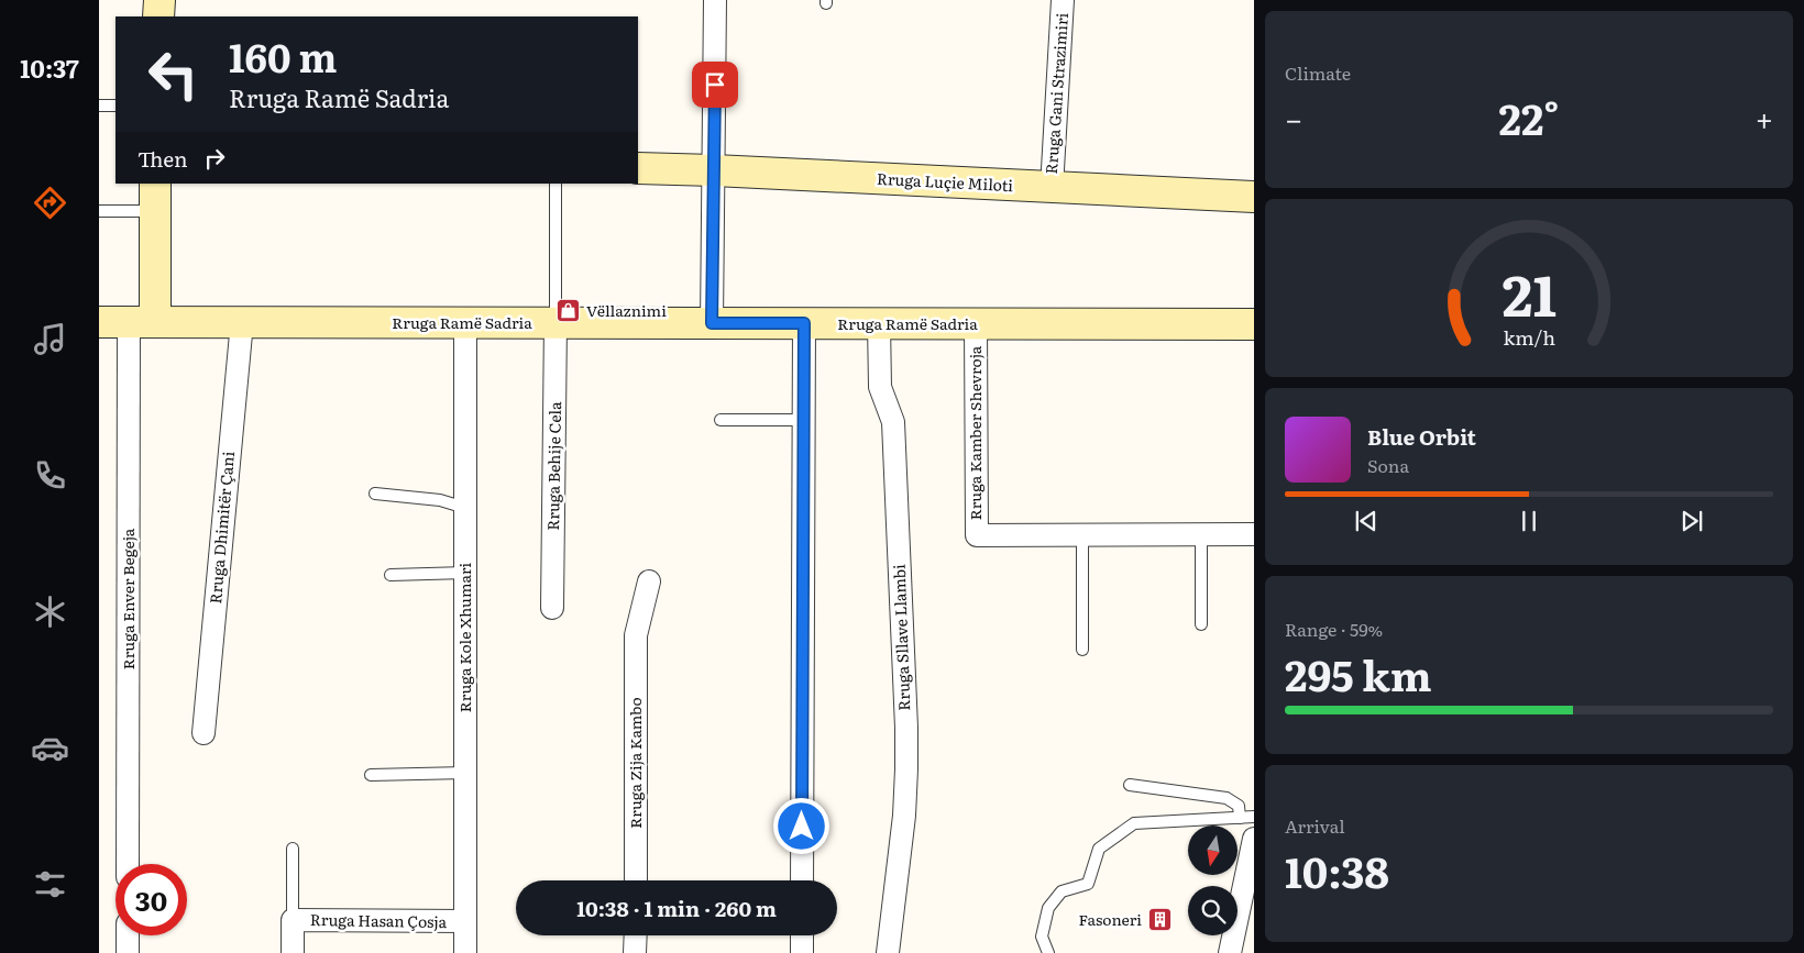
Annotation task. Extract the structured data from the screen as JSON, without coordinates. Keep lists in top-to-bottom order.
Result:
{
  "streets": {
    "street": [
      "Rruga Gani Strazimiri",
      "Rruga Luçie Miloti",
      "Rruga Ramë Sadria",
      "Rruga Kamber Shevroja",
      "Rruga Behije Cela",
      "Rruga Dhimitër Çani",
      "Rruga Enver Begeja",
      "Rruga Kole Xhumari",
      "Rruga Sllave Llambi",
      "Rruga Zija Kambo",
      "Rruga Hasan Çosja"
    ]
  },
  "crossings": [
    ["Rruga Gani Strazimiri", "Rruga Luçie Miloti"],
    ["Rruga Ramë Sadria", "Rruga Kamber Shevroja"],
    ["Rruga Ramë Sadria", "Rruga Behije Cela"],
    ["Rruga Ramë Sadria", "Rruga Dhimitër Çani"],
    ["Rruga Ramë Sadria", "Rruga Enver Begeja"],
    ["Rruga Ramë Sadria", "Rruga Kole Xhumari"],
    ["Rruga Ramë Sadria", "Rruga Sllave Llambi"],
    ["Rruga Kole Xhumari", "Rruga Hasan Çosja"]
  ],
  "places": {
    "shop": ["Vëllaznimi"],
    "building": ["Fasoneri"]
  },
  "north": "bottom",
  "page": {
    "tabs": "10:37",
    "tile": [
      "Climate",
      ["Range · 59%", "295 km"],
      ["Arrival", "10:38"]
    ],
    "turn": ["160 m", "Rruga Ramë Sadria"],
    "heat": ["−", "22°", "+"],
    "then": "Then",
    "song": ["Blue Orbit", "Sona"],
    "limit": "30",
    "trip": "10:38 · 1 min · 260 m",
    "gauge": ["21", "km/h"]
  }
}
